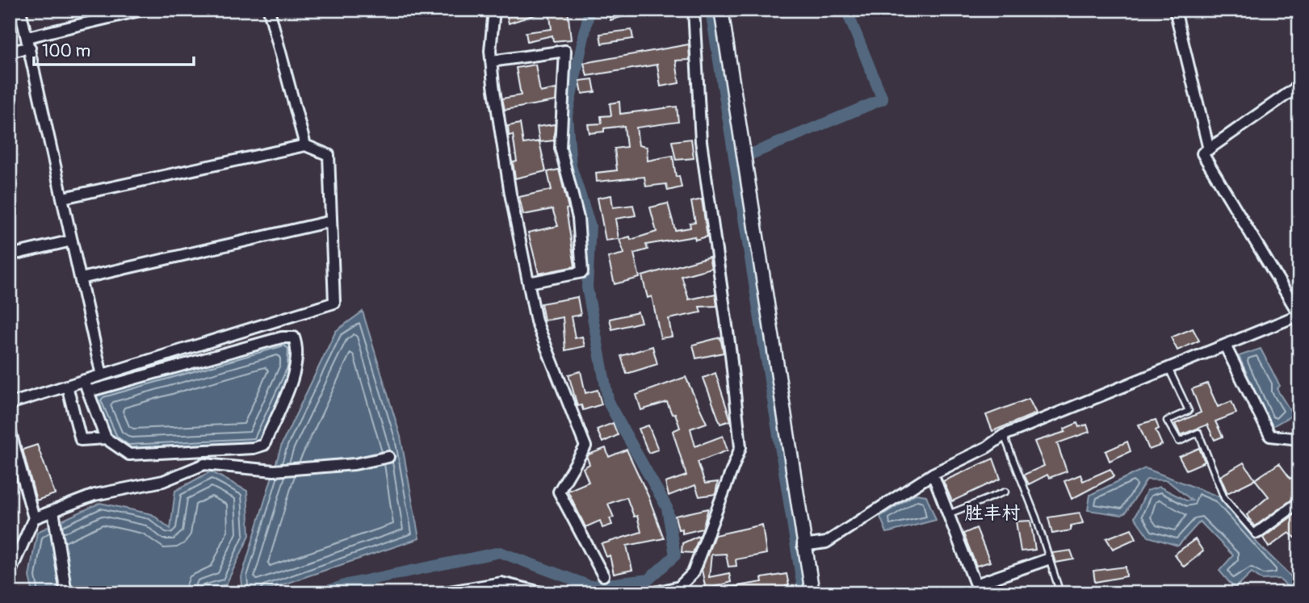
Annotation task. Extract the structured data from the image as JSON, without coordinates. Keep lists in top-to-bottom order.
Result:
{
  "districts": ["胜丰村"],
  "scale_bar": "100 m"
}
